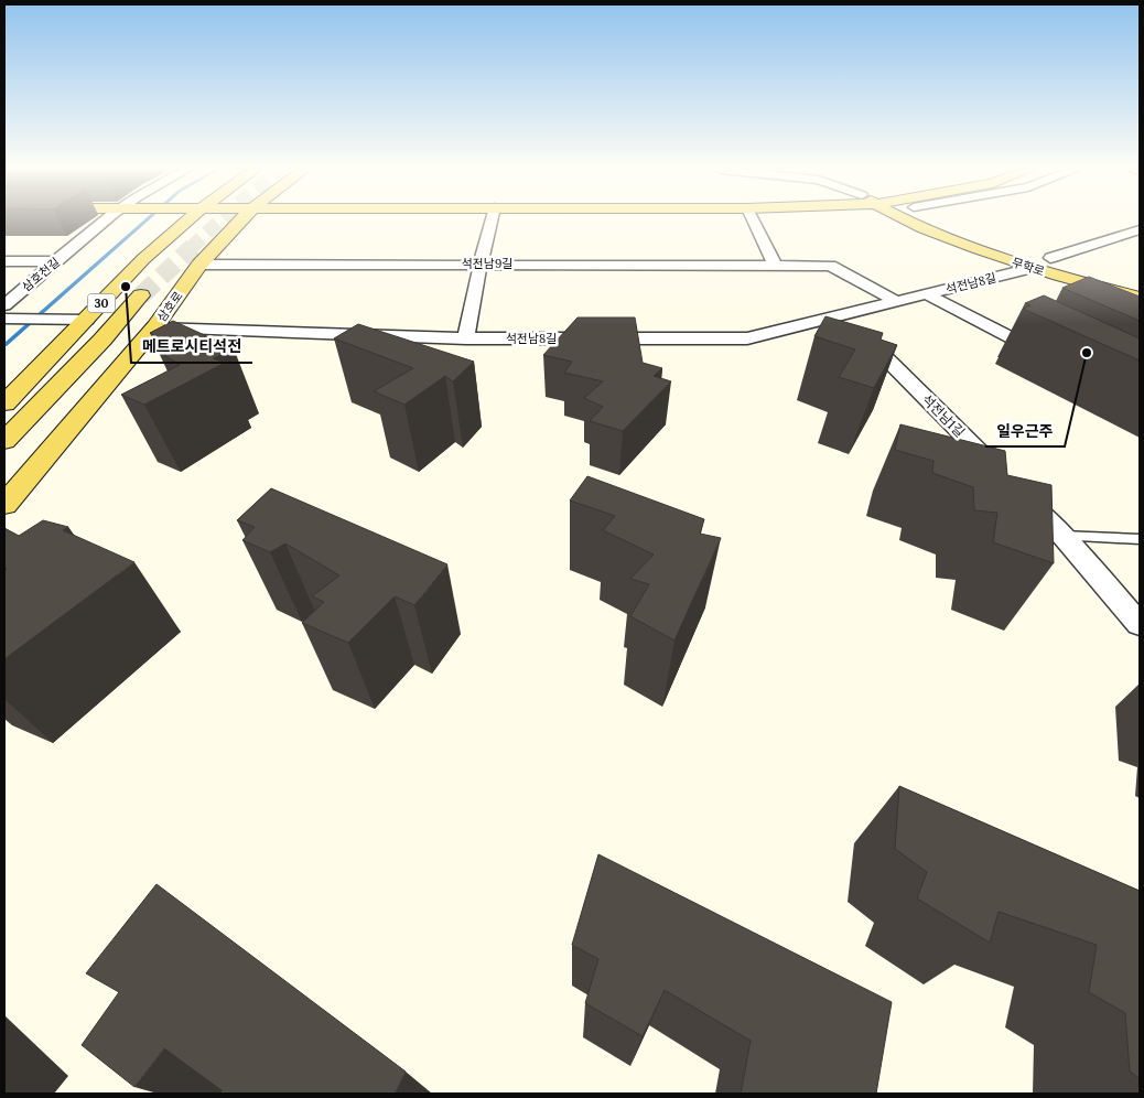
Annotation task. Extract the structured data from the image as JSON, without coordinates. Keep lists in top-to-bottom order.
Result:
{
  "streets": {
    "main road": ["무학로", "30", "삼호로"],
    "street": [
      "석전남9길",
      "삼호천길",
      "석전남8길",
      "석전남1길"
    ]
  },
  "crossings": [
    ["석전남9길", "석전남8길"],
    ["석전남9길", "삼호로"],
    ["무학로", "석전남8길"],
    ["석전남8길", "삼호로"],
    ["석전남8길", "석전남1길"]
  ],
  "places": ["메트로시티석전", "일우근주"]
}
